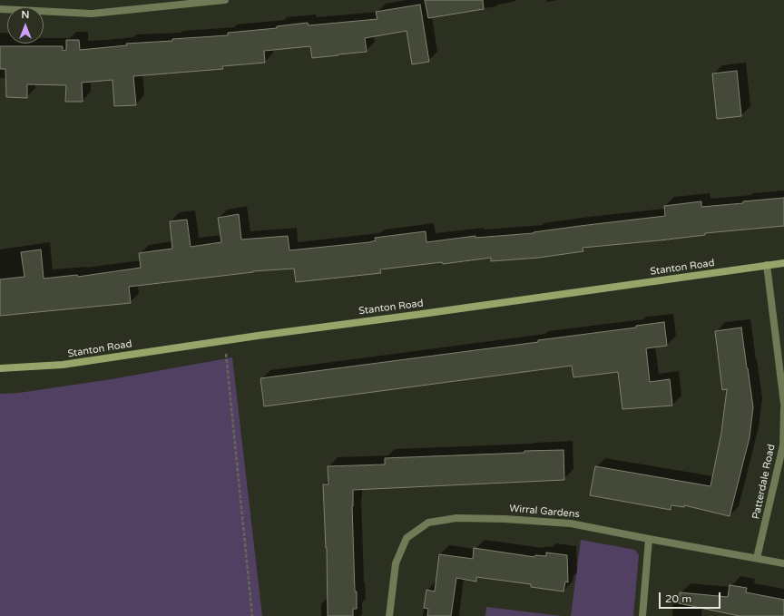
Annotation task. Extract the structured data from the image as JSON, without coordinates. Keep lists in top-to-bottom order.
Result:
{
  "streets": {
    "street": ["Stanton Road", "Patterdale Road", "Wirral Gardens"]
  },
  "crossings": [
    ["Patterdale Road", "Wirral Gardens"]
  ],
  "scale_bar": "20 m",
  "north": "top"
}
